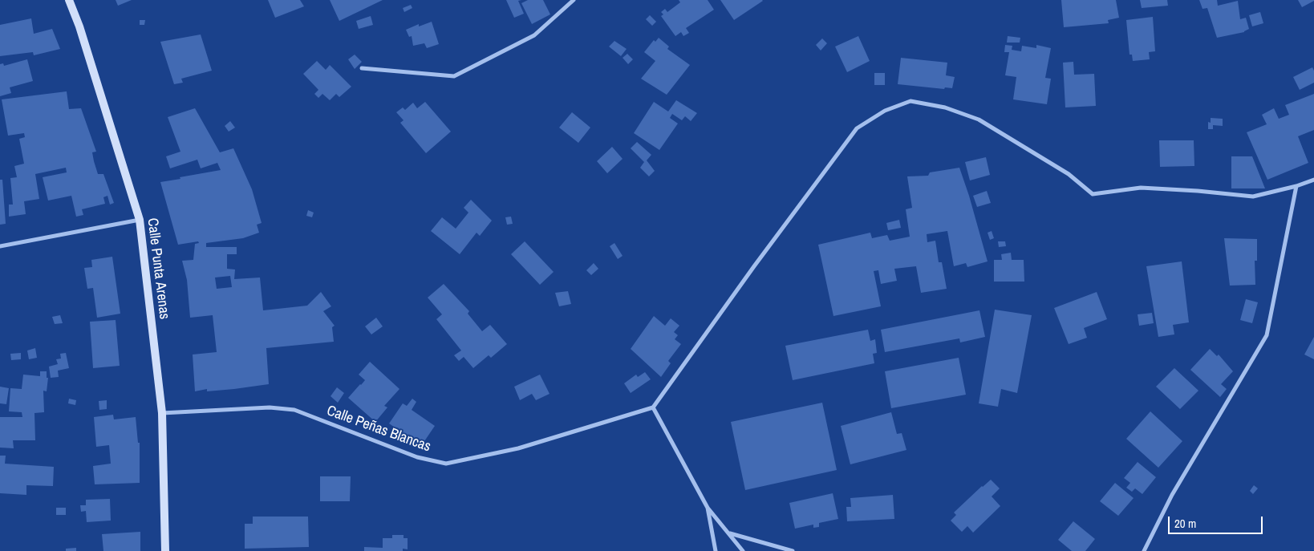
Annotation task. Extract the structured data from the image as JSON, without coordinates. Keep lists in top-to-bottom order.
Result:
{
  "streets": {
    "street": ["Calle Punta Arenas", "Calle Peñas Blancas"]
  },
  "crossings": [
    ["Calle Punta Arenas", "Calle Peñas Blancas"]
  ],
  "scale_bar": "20 m"
}
